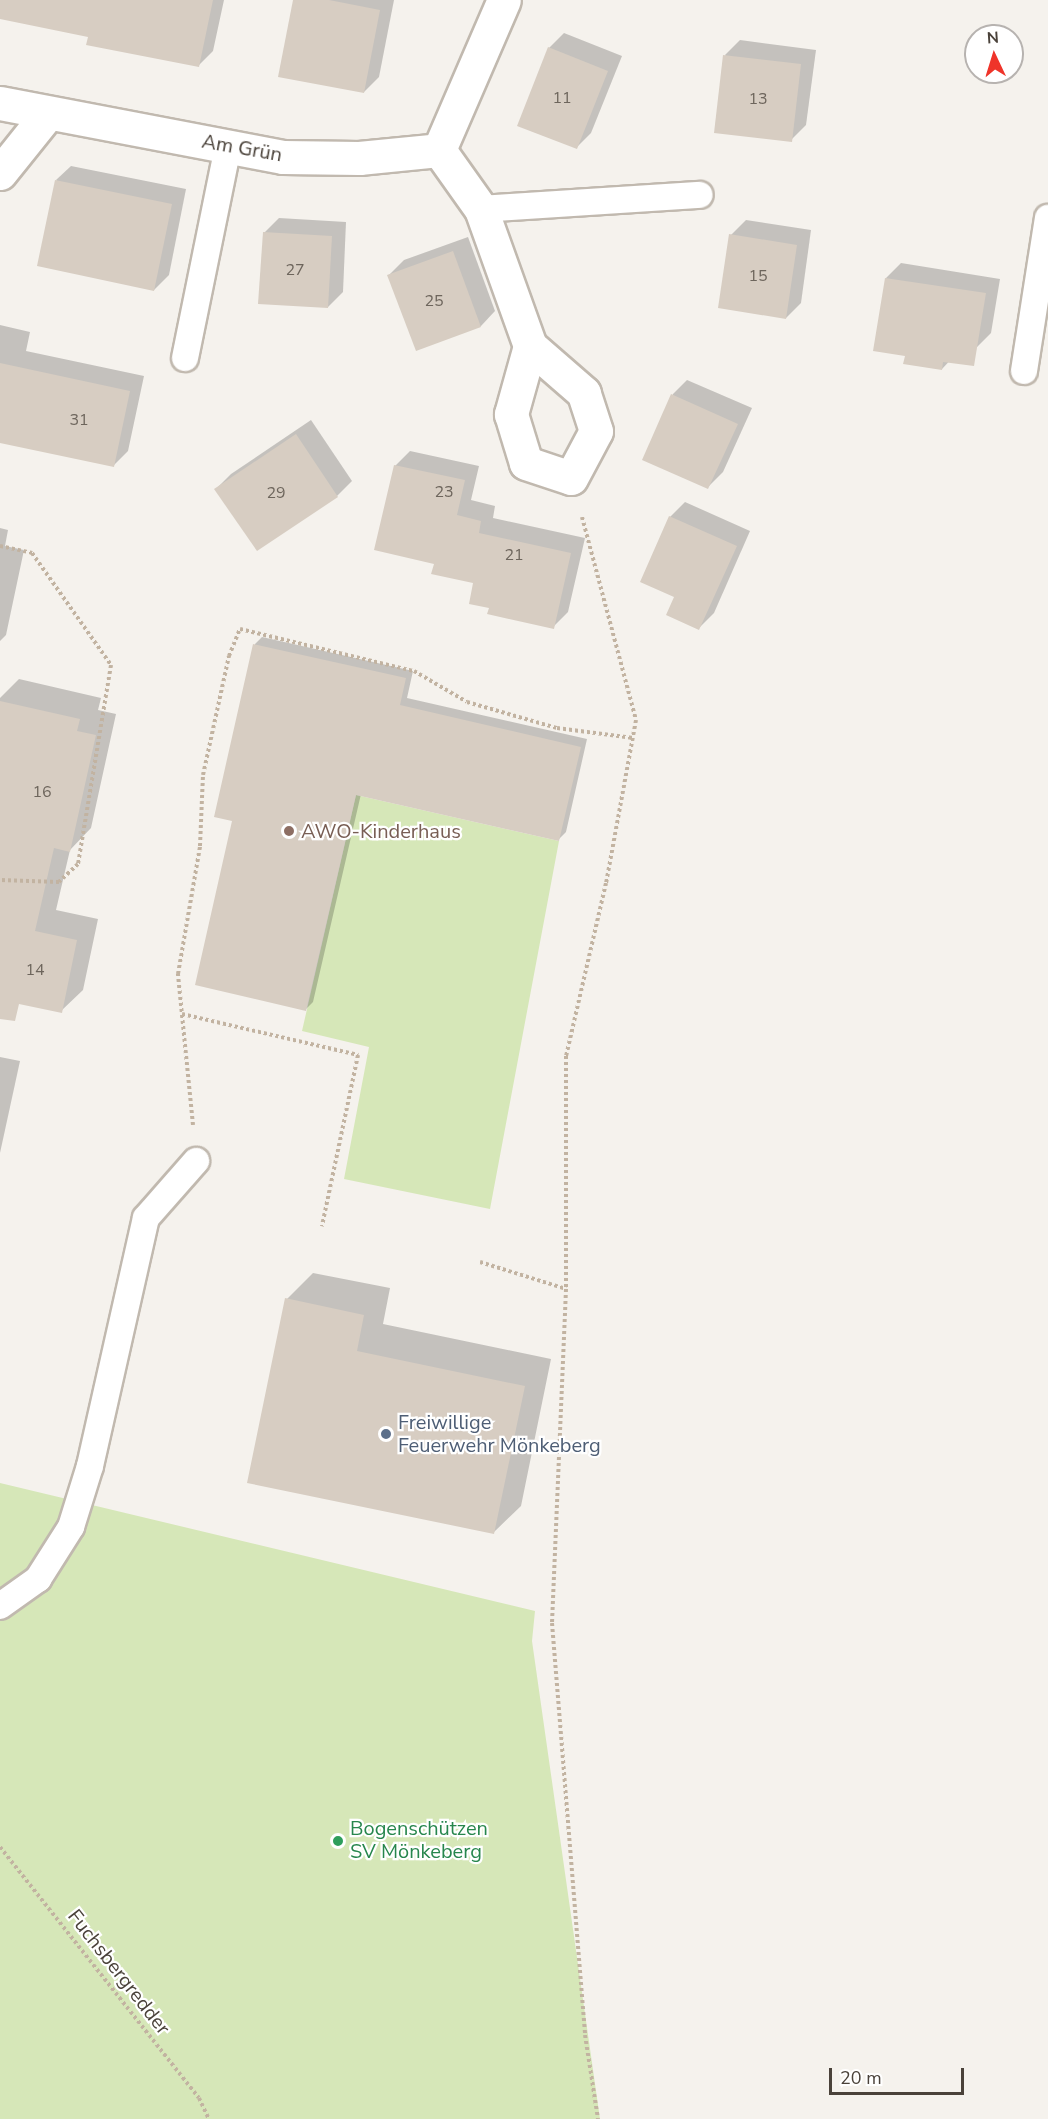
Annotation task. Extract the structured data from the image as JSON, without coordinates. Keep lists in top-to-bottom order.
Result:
{
  "streets": {
    "street": ["Am Grün"],
    "path": ["Fuchsbergredder"]
  },
  "places": ["AWO-Kinderhaus", "Freiwillige Feuerwehr Mönkeberg", "Bogenschützen SV Mönkeberg"],
  "house_numbers": [
    "11",
    "13",
    "27",
    "15",
    "25",
    "31",
    "23",
    "29",
    "21",
    "16",
    "14"
  ],
  "scale_bar": "20 m",
  "north": "top"
}
